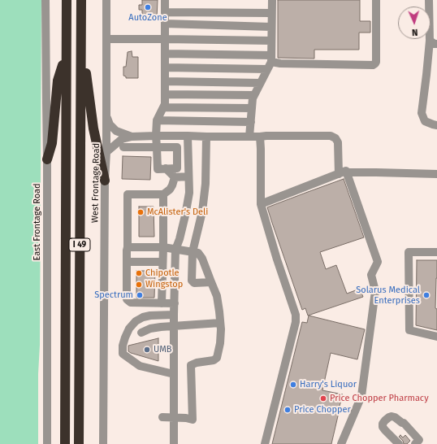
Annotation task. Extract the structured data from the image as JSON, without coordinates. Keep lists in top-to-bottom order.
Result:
{
  "streets": {
    "highway": ["I 49"],
    "street": ["West Frontage Road", "East Frontage Road"]
  },
  "places": [
    "AutoZone",
    "McAlister's Deli",
    "Chipotle",
    "Wingstop",
    "Spectrum",
    "Solarus Medical Enterprises",
    "UMB",
    "Harry's Liquor",
    "Price Chopper Pharmacy",
    "Price Chopper"
  ],
  "north": "bottom"
}
